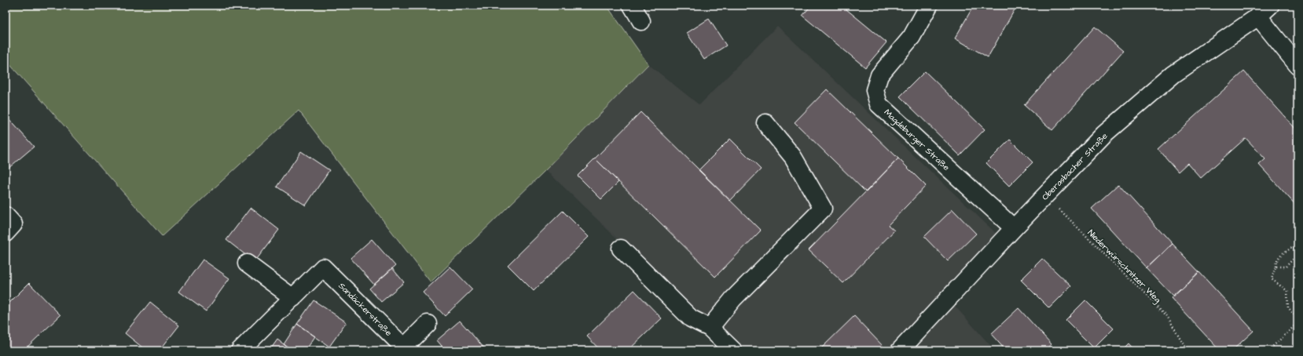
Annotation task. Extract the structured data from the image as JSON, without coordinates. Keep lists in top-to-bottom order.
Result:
{
  "streets": {
    "street": ["Magdeburger Straße", "Oberasbacher Straße", "Sandäckerstraße"],
    "path": ["Niederwürschnitzer Weg"]
  },
  "crossings": [
    ["Magdeburger Straße", "Oberasbacher Straße"],
    ["Oberasbacher Straße", "Niederwürschnitzer Weg"]
  ]
}
